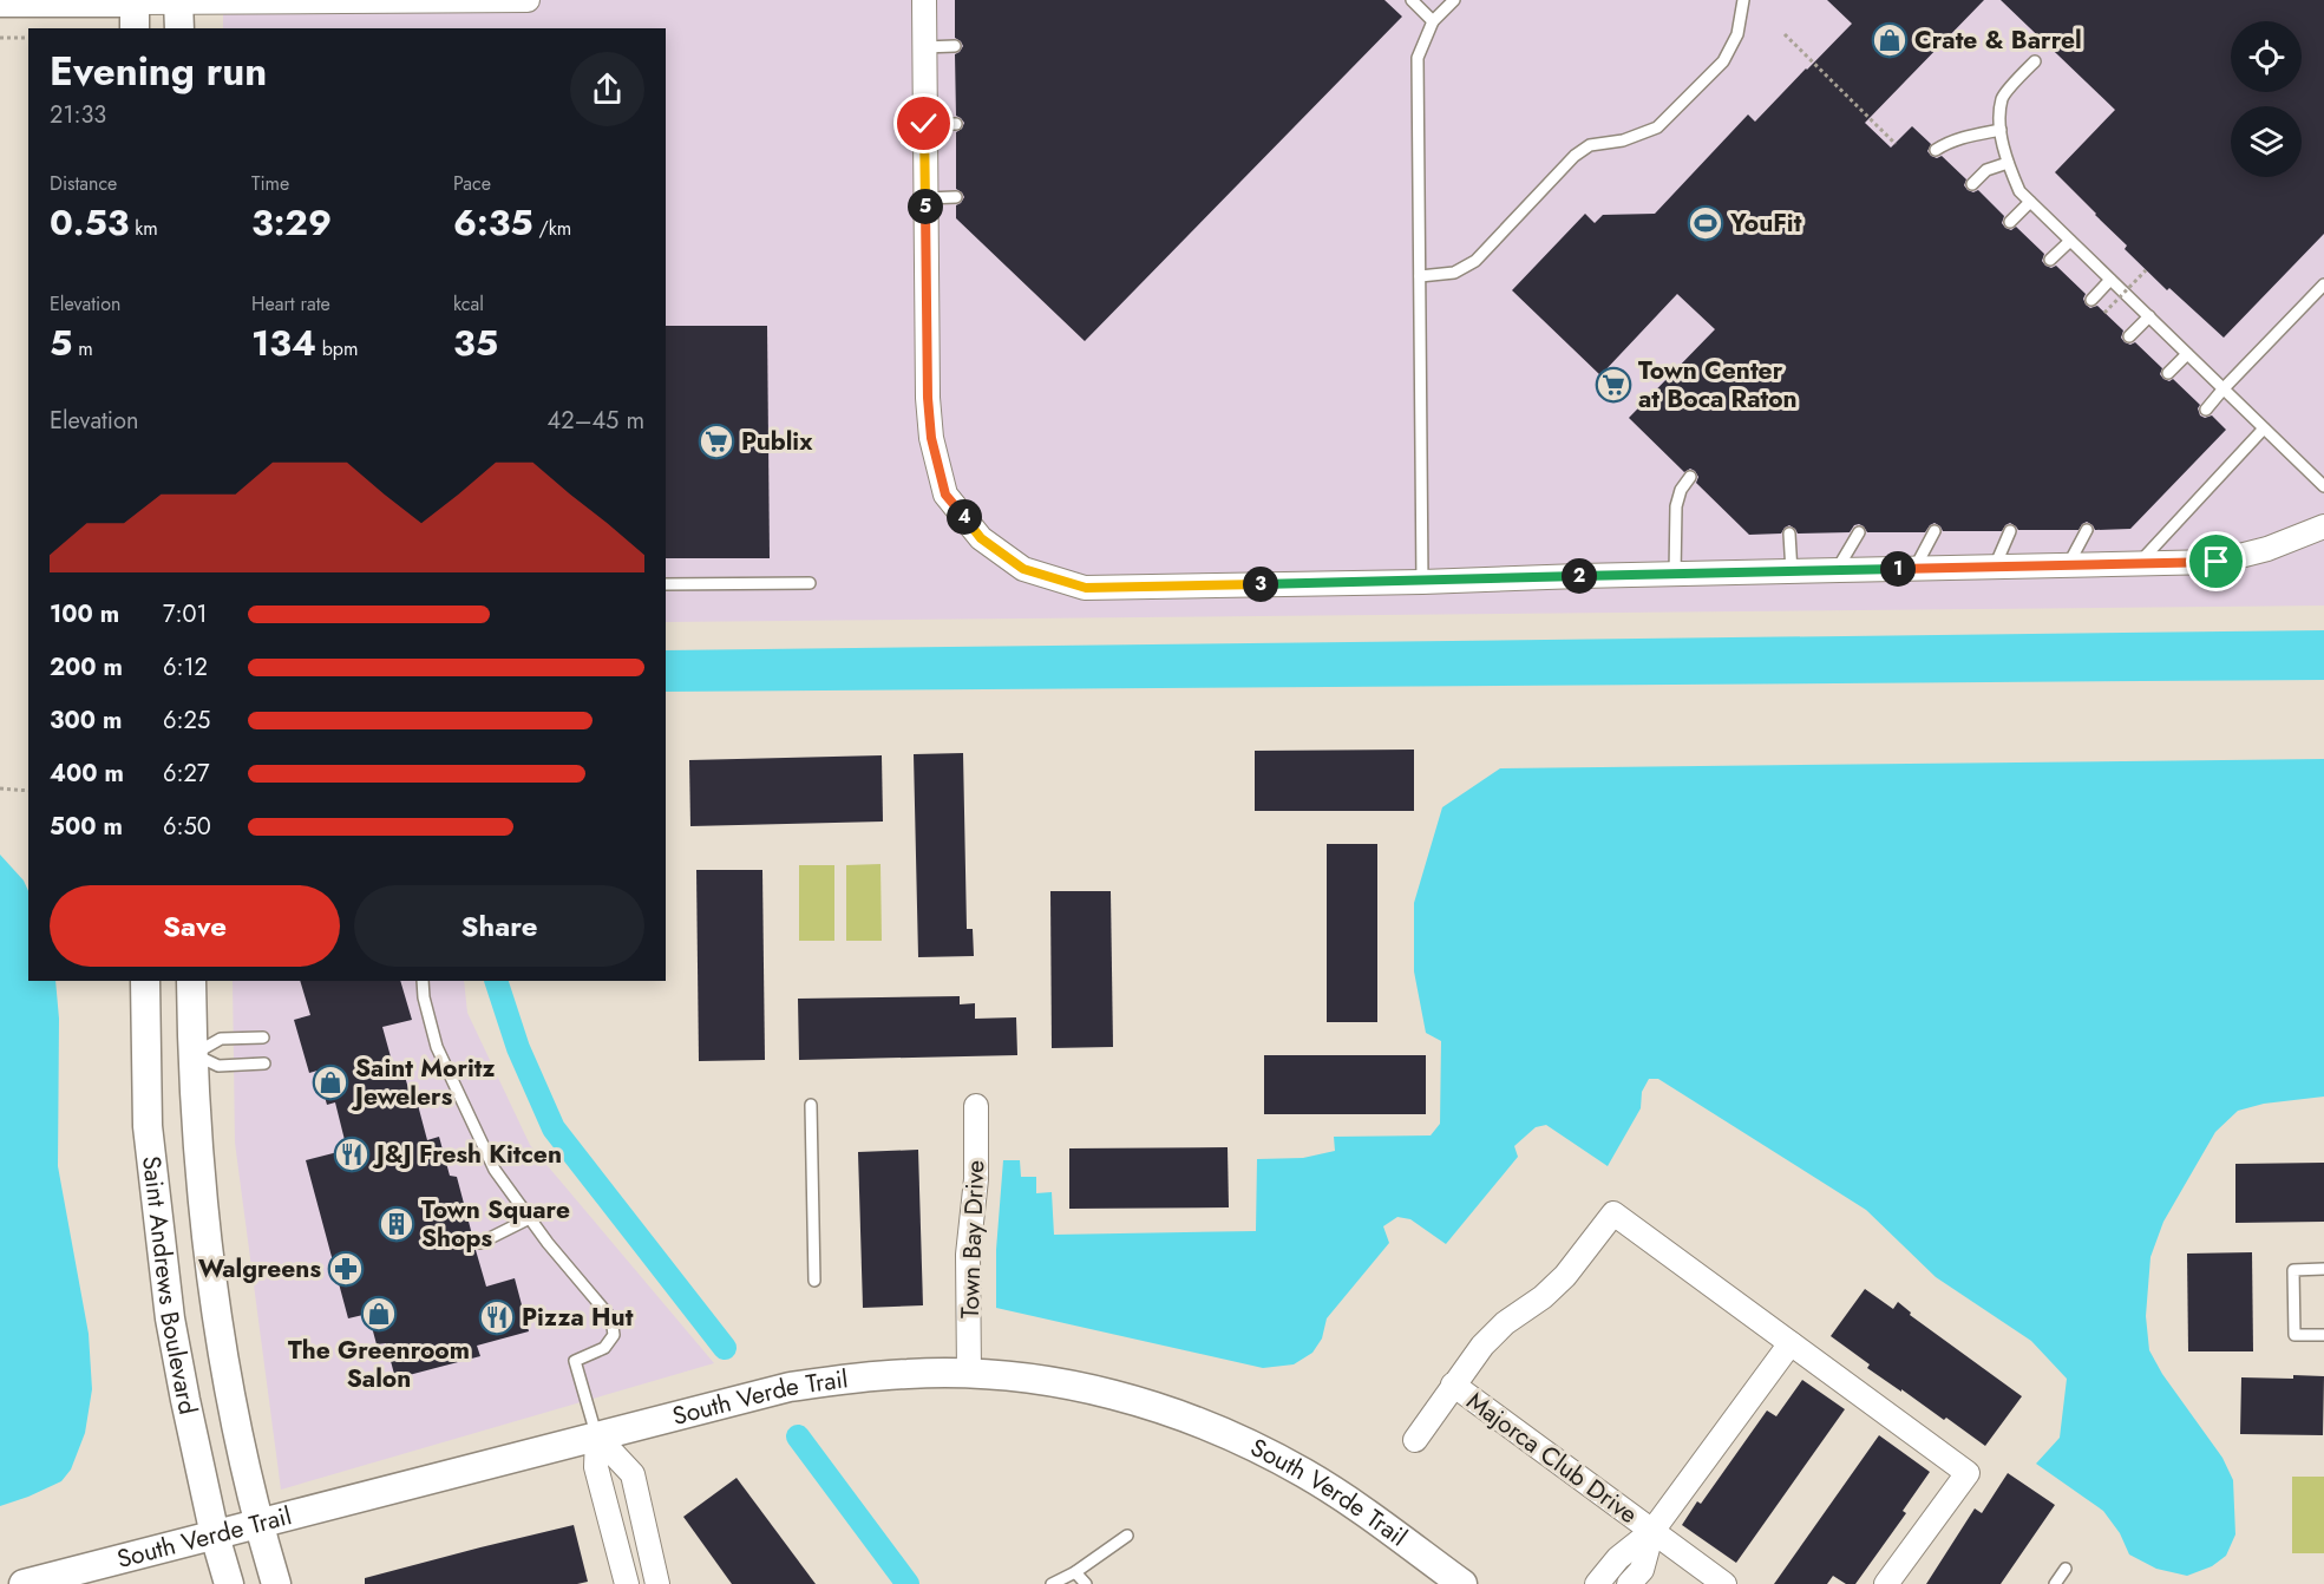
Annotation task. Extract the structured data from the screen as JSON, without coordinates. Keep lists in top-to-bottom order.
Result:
{
  "streets": {
    "street": [
      "Town Bay Drive",
      "Saint Andrews Boulevard",
      "South Verde Trail",
      "Majorca Club Drive"
    ]
  },
  "crossings": [
    ["Town Bay Drive", "South Verde Trail"],
    ["Saint Andrews Boulevard", "South Verde Trail"]
  ],
  "places": {
    "shop": ["Crate & Barrel", "Saint Moritz Jewelers", "The Greenroom Salon"],
    "sports": ["YouFit"],
    "supermarket": ["Town Center at Boca Raton", "Publix"],
    "restaurant": ["J&J Fresh Kitcen", "Pizza Hut"],
    "building": ["Town Square Shops"],
    "pharmacy": ["Walgreens"]
  },
  "page": {
    "heading": ["Evening run", "21:33"],
    "stats": [
      ["Distance", "0.53 km"],
      ["Time", "3:29"],
      ["Pace", "6:35 /km"],
      ["Elevation", "5 m"],
      ["Heart rate", "134 bpm"],
      ["kcal", "35"]
    ],
    "pins": [
      "5",
      "4",
      "1",
      "2",
      "3"
    ],
    "chart": ["Elevation", "42–45 m"],
    "list": [
      {
        "name": "100 m",
        "note": "7:01"
      },
      {
        "name": "200 m",
        "note": "6:12"
      },
      {
        "name": "300 m",
        "note": "6:25"
      },
      {
        "name": "400 m",
        "note": "6:27"
      },
      {
        "name": "500 m",
        "note": "6:50"
      }
    ],
    "buttons": ["Save", "Share"]
  }
}
